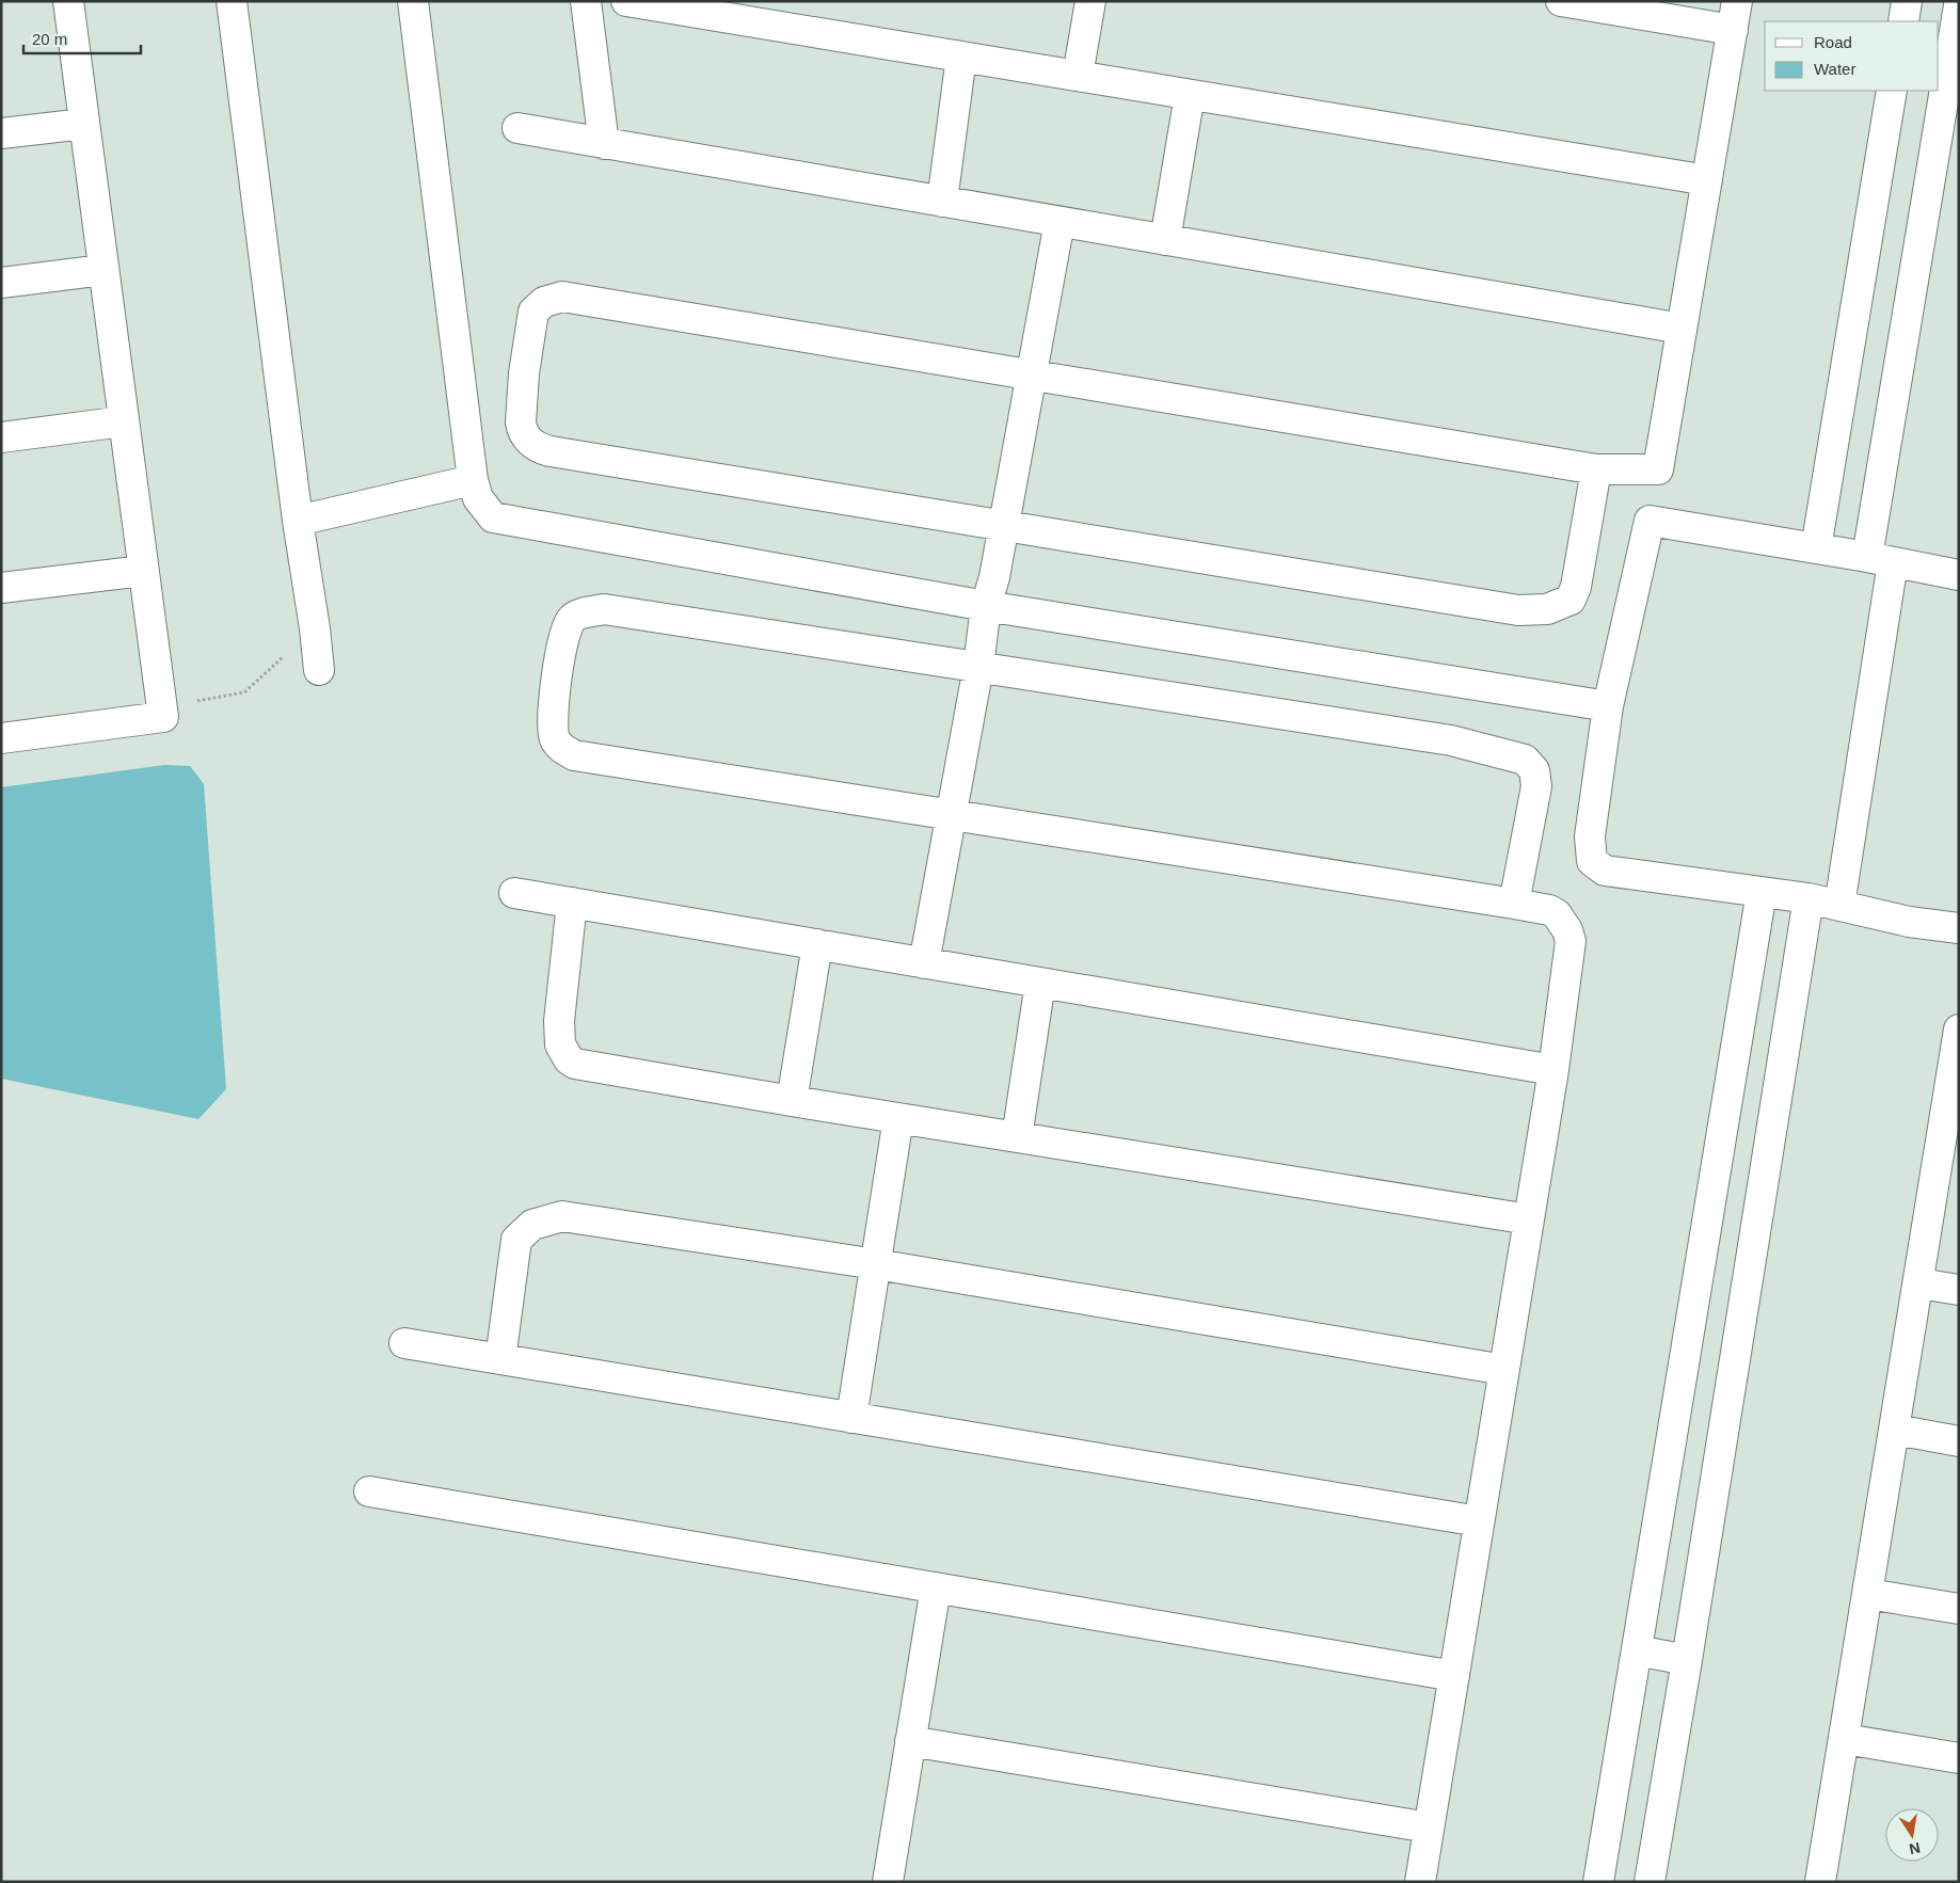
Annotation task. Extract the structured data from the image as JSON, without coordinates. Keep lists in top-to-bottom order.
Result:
{
  "legend": ["Road", "Water"],
  "scale_bar": "20 m",
  "north": "bottom"
}
